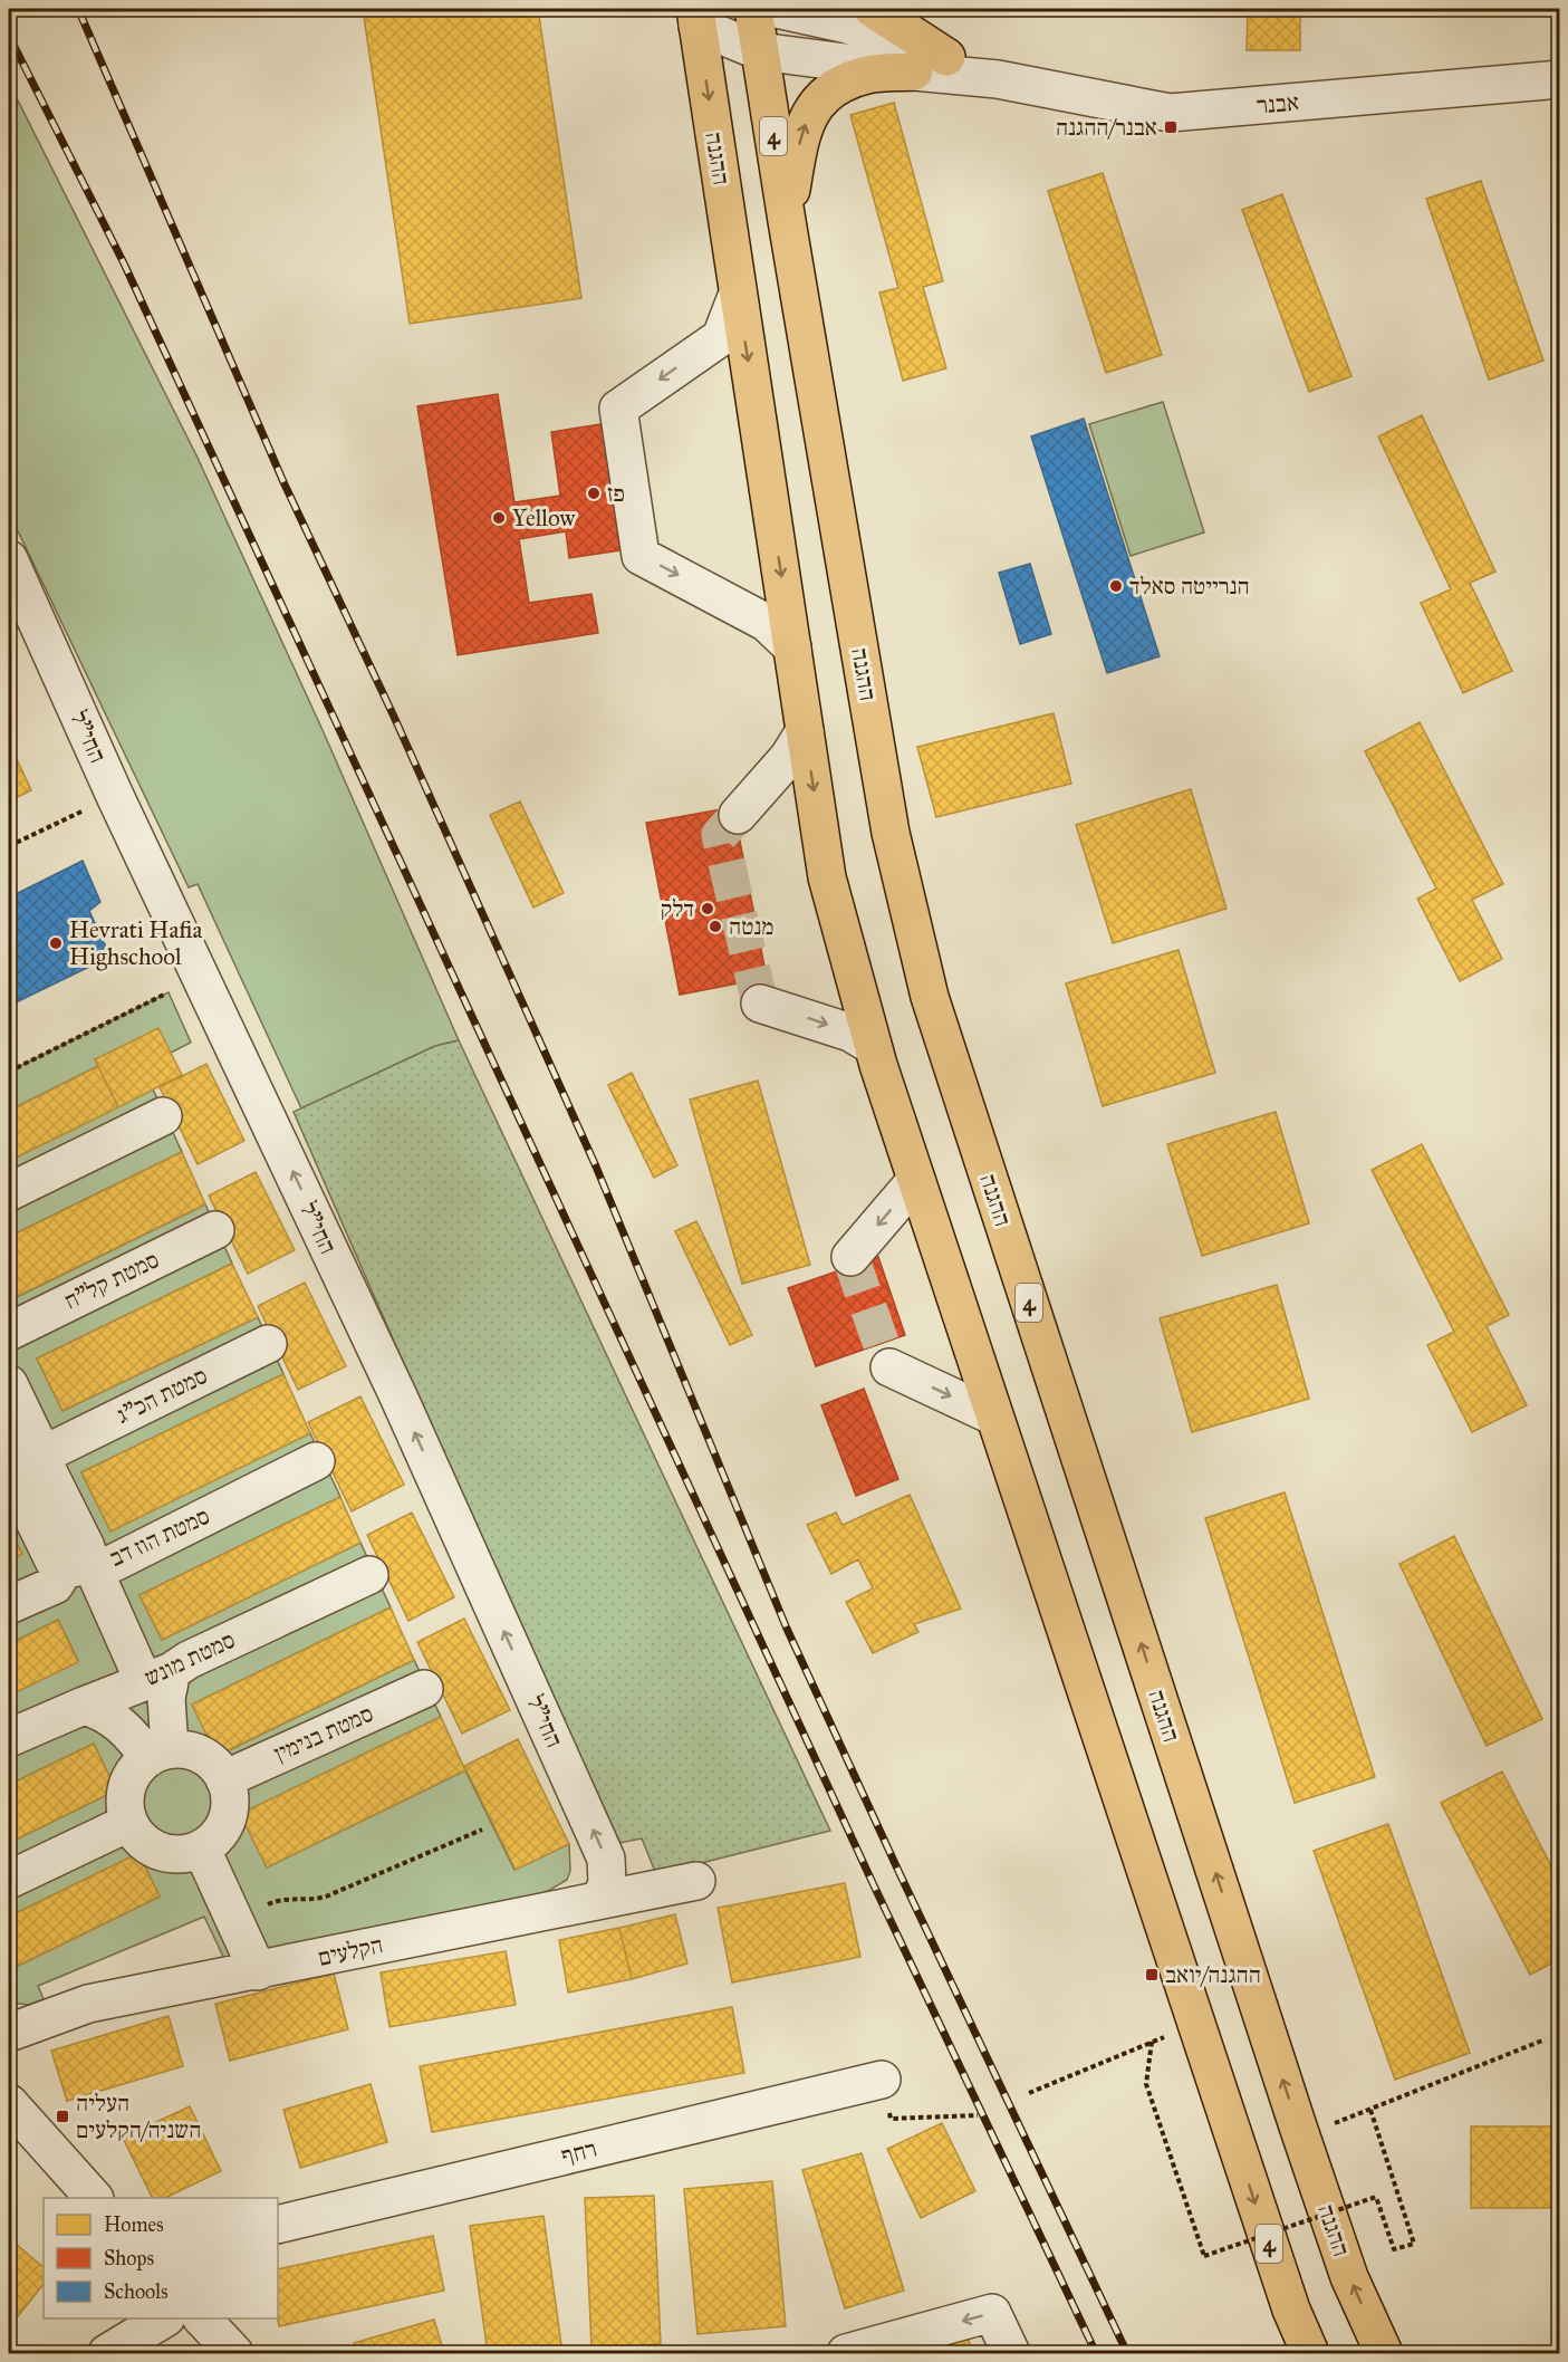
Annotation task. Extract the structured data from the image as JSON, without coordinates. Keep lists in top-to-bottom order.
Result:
{
  "streets": {
    "highway": ["4", "ההגנה"],
    "street": [
      "אבנר",
      "החי\"ל",
      "סמטת קל\"ח",
      "סמטת הכ\"ג",
      "סמטת הוז דב",
      "סמטת מונש",
      "סמטת בנימין",
      "הקלעים",
      "רחף"
    ]
  },
  "crossings": [
    ["אבנר", "ההגנה"],
    ["החי\"ל", "הקלעים"]
  ],
  "one_way": ["החי\"ל"],
  "places": {
    "transit": ["אבנר/ההגנה", "ההגנה/יואב", "העליה השניה/הקלעים"],
    "other": [
      "פז",
      "Yellow",
      "הנרייטה סאלד",
      "דלק",
      "מנטה",
      "Hevrati Hafia Highschool"
    ]
  },
  "legend": ["Homes", "Shops", "Schools"]
}
